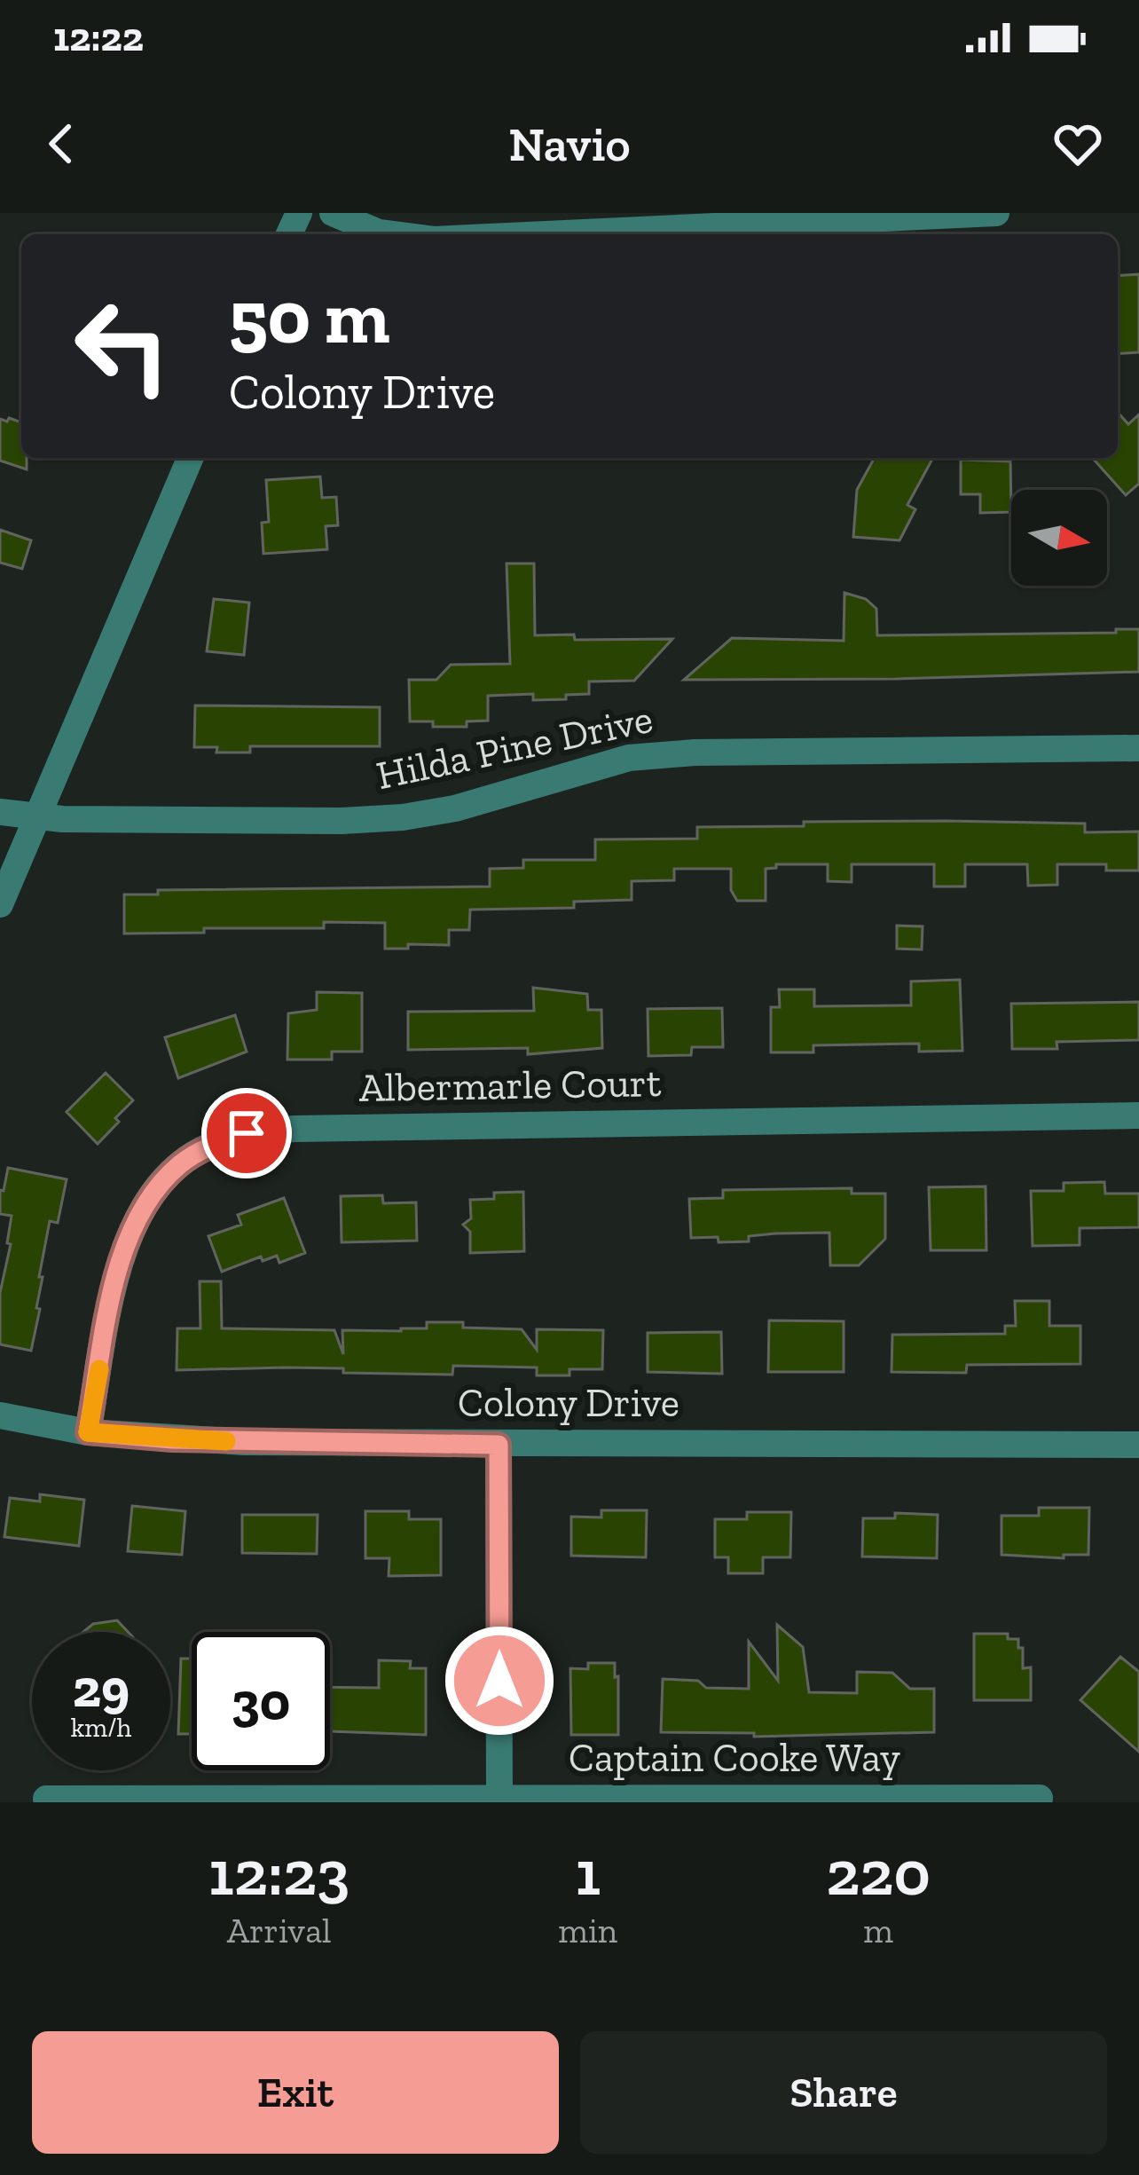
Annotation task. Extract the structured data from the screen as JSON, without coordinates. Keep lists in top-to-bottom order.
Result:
{
  "streets": {
    "street": [
      "Hilda Pine Drive",
      "Albermarle Court",
      "Colony Drive",
      "Captain Cooke Way"
    ]
  },
  "crossings": [
    ["Albermarle Court", "Colony Drive"]
  ],
  "north": "right",
  "page": {
    "status": "12:22",
    "header": "Navio",
    "turn": ["50 m", "Colony Drive"],
    "speed": "29 km/h",
    "limit": "30",
    "eta": [
      "12:23",
      "Arrival",
      "1",
      "min",
      "220",
      "m"
    ],
    "buttons": ["Exit", "Share"]
  }
}
